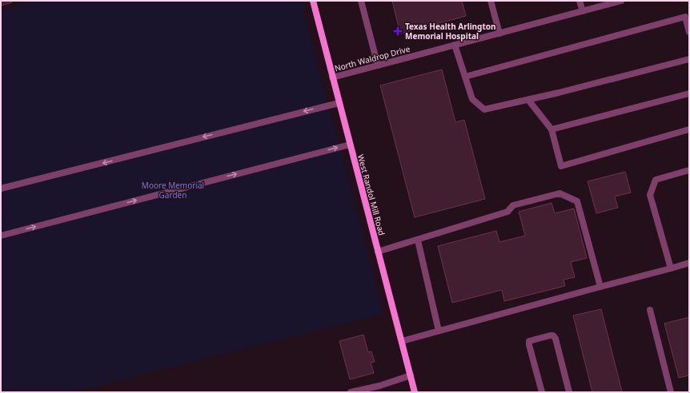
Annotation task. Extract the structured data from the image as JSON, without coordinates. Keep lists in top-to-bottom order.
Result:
{
  "streets": {
    "main road": ["West Randol Mill Road"],
    "street": ["North Waldrop Drive"]
  },
  "crossings": [
    ["North Waldrop Drive", "West Randol Mill Road"]
  ],
  "parks": ["Moore Memorial Garden"],
  "places": {
    "health": ["Texas Health Arlington Memorial Hospital"]
  }
}
